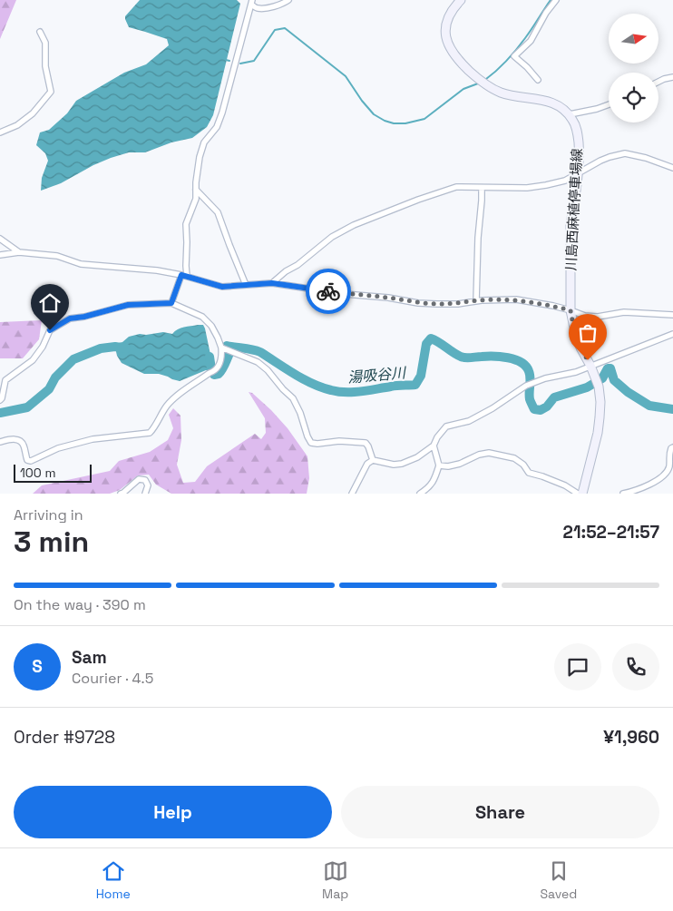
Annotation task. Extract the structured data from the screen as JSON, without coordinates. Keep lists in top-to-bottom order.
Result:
{
  "streets": {
    "main road": ["川島西麻植停車場線"]
  },
  "water": ["湯吸谷川"],
  "scale_bar": "100 m",
  "north": "right",
  "page": {
    "scale": "100 m",
    "heading": ["3 min", "Arriving in", "21:52–21:57"],
    "panel": [
      "Sam",
      "Courier · 4.5",
      "Order #9728",
      "¥1,960"
    ],
    "bar": "On the way · 390 m",
    "round": "S",
    "buttons": ["Help", "Share"],
    "tabs": ["Home", "Map", "Saved"]
  }
}
